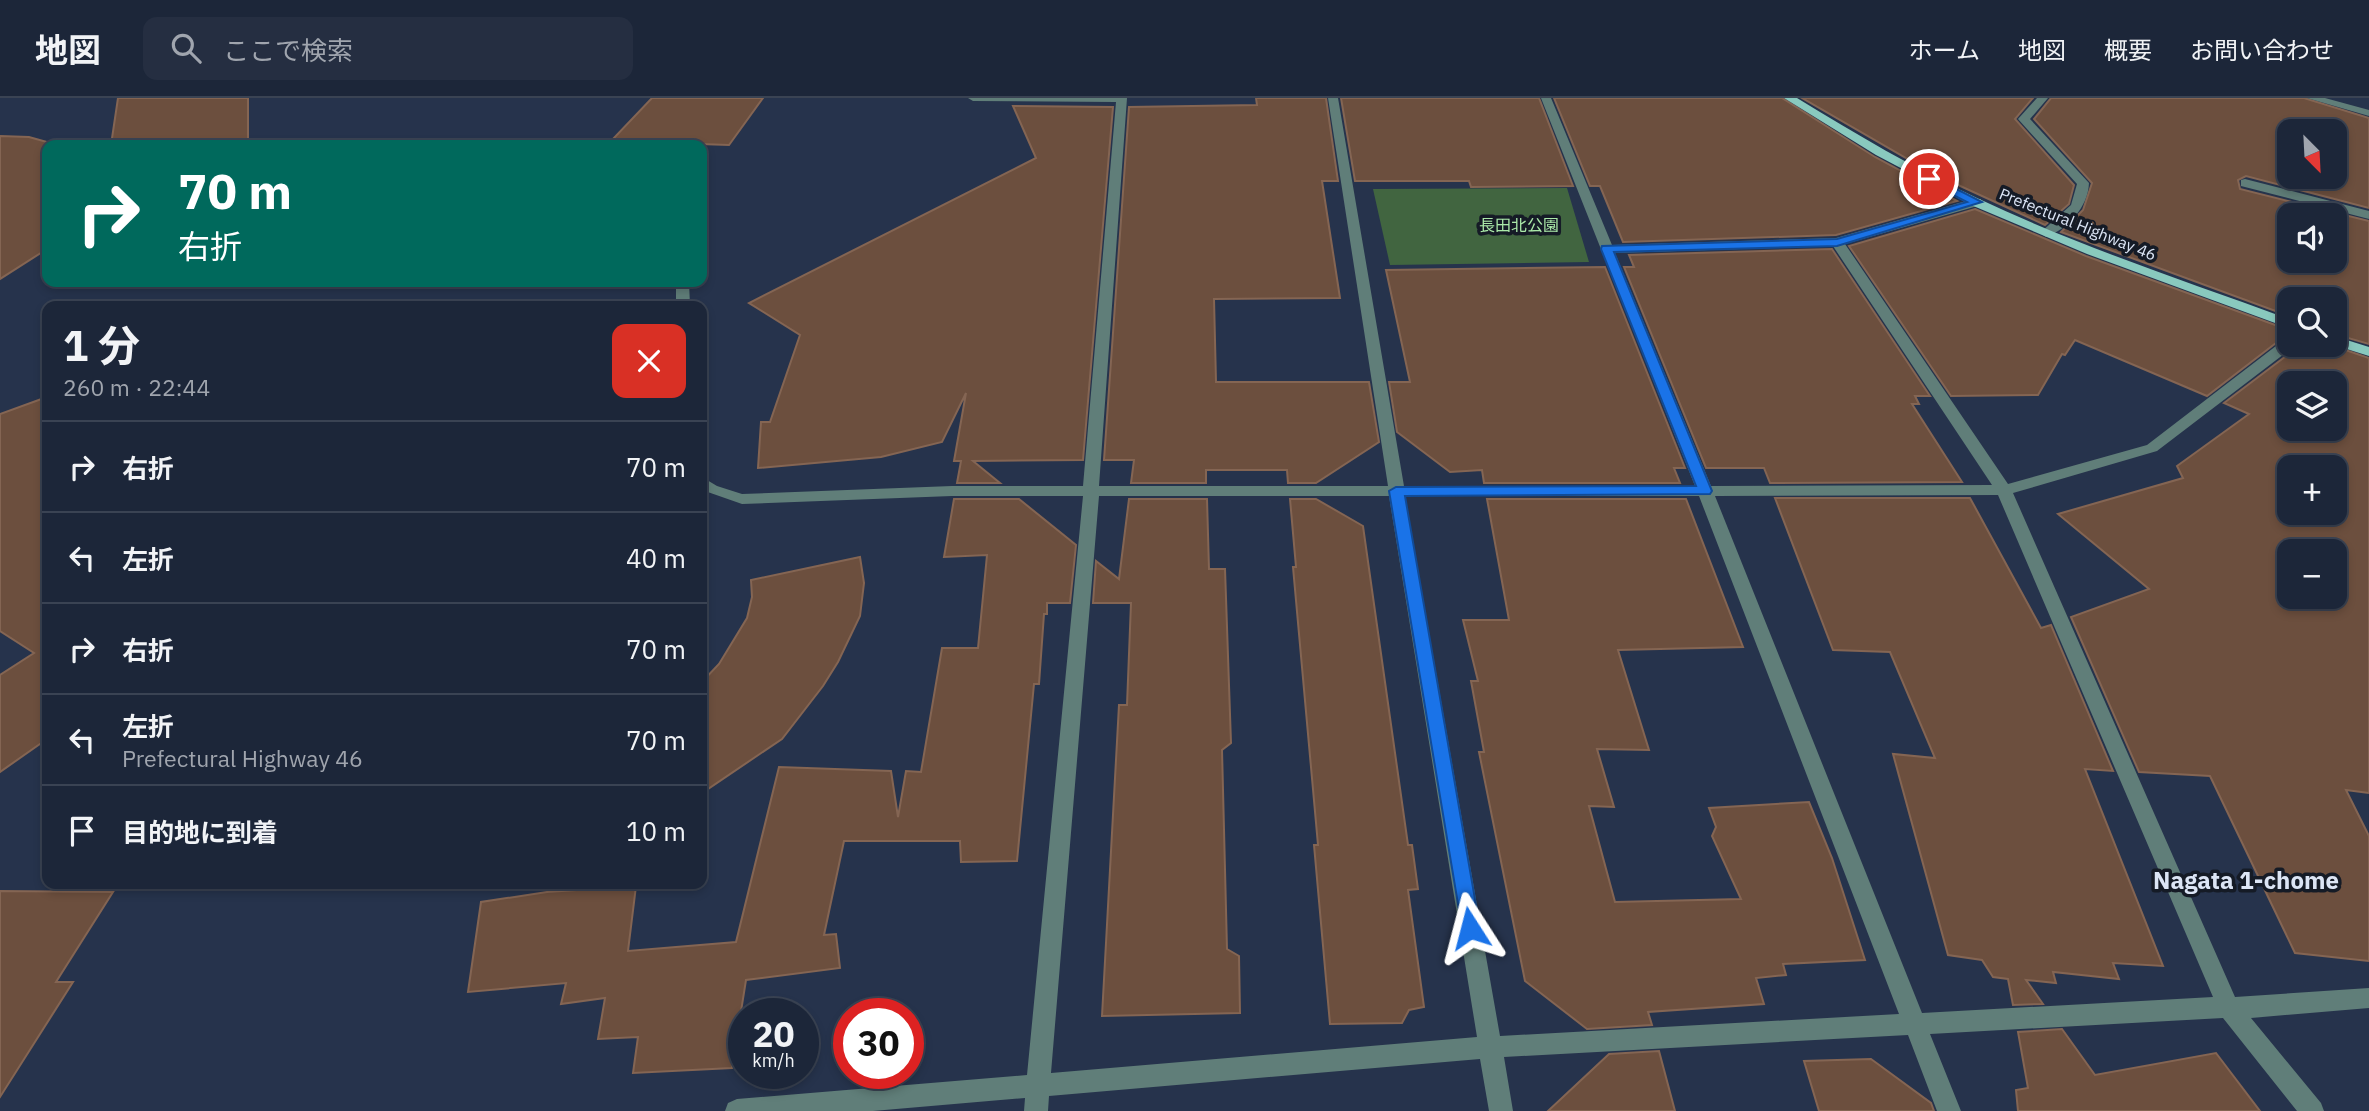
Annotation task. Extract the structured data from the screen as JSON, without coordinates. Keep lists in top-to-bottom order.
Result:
{
  "streets": {
    "main road": ["Prefectural Highway 46"]
  },
  "districts": ["Nagata 1-chome"],
  "parks": ["長田北公園"],
  "north": "bottom right",
  "page": {
    "header": "地図",
    "search": "ここで検索",
    "nav": [
      "ホーム",
      "地図",
      "概要",
      "お問い合わせ"
    ],
    "map_buttons": ["+", "−"],
    "turn": ["70 m", "右折"],
    "heading": ["1 分", "260 m · 22:44"],
    "list": [
      {
        "name": "右折",
        "value": "70 m"
      },
      {
        "name": "左折",
        "value": "40 m"
      },
      {
        "name": "右折",
        "value": "70 m"
      },
      {
        "name": "左折",
        "note": "Prefectural Highway 46",
        "value": "70 m"
      },
      {
        "name": "目的地に到着",
        "value": "10 m"
      }
    ],
    "speed": "20 km/h",
    "limit": "30"
  }
}
